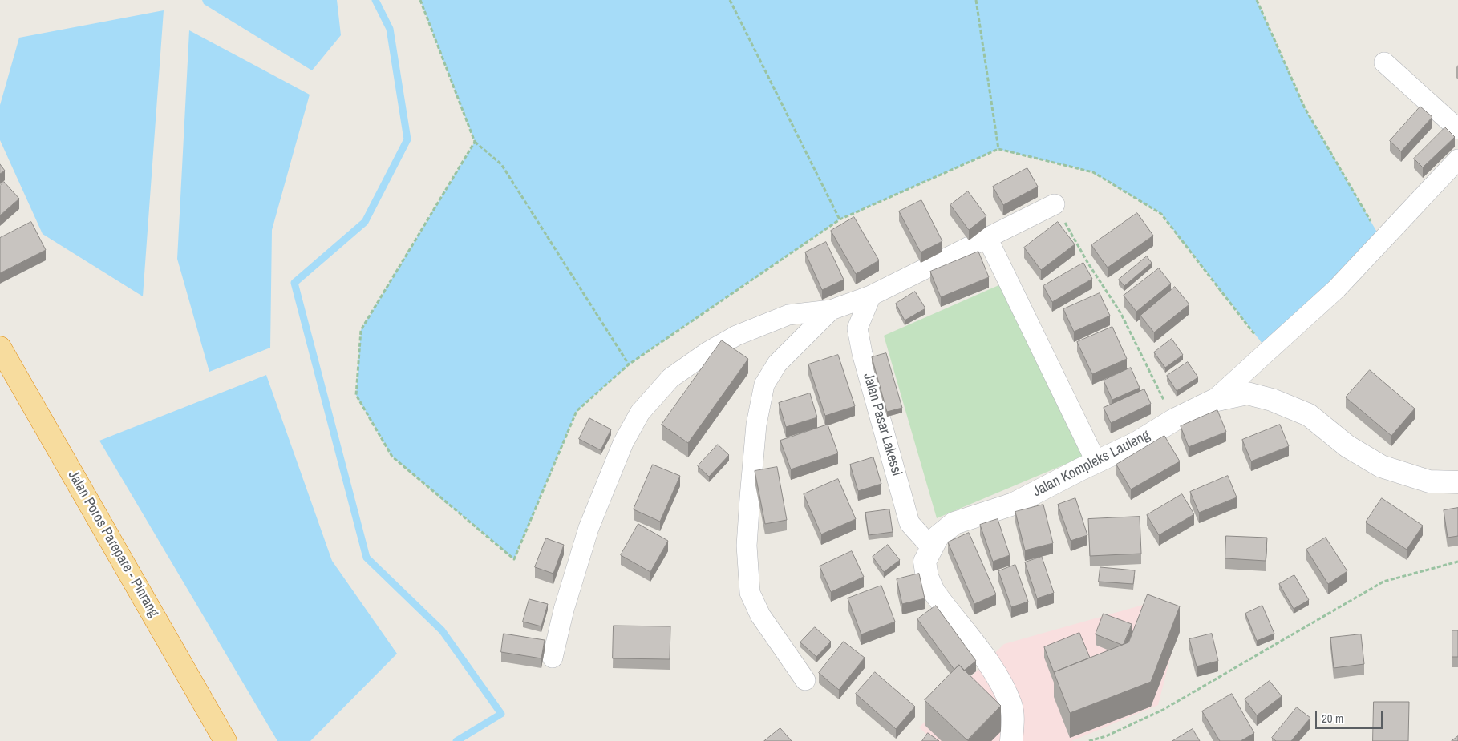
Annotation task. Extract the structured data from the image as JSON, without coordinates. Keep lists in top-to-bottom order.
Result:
{
  "streets": {
    "highway": ["Jalan Poros Parepare - Pinrang"],
    "street": ["Jalan Pasar Lakessi", "Jalan Kompleks Lauleng"]
  },
  "crossings": [
    ["Jalan Pasar Lakessi", "Jalan Kompleks Lauleng"]
  ],
  "scale_bar": "20 m"
}
